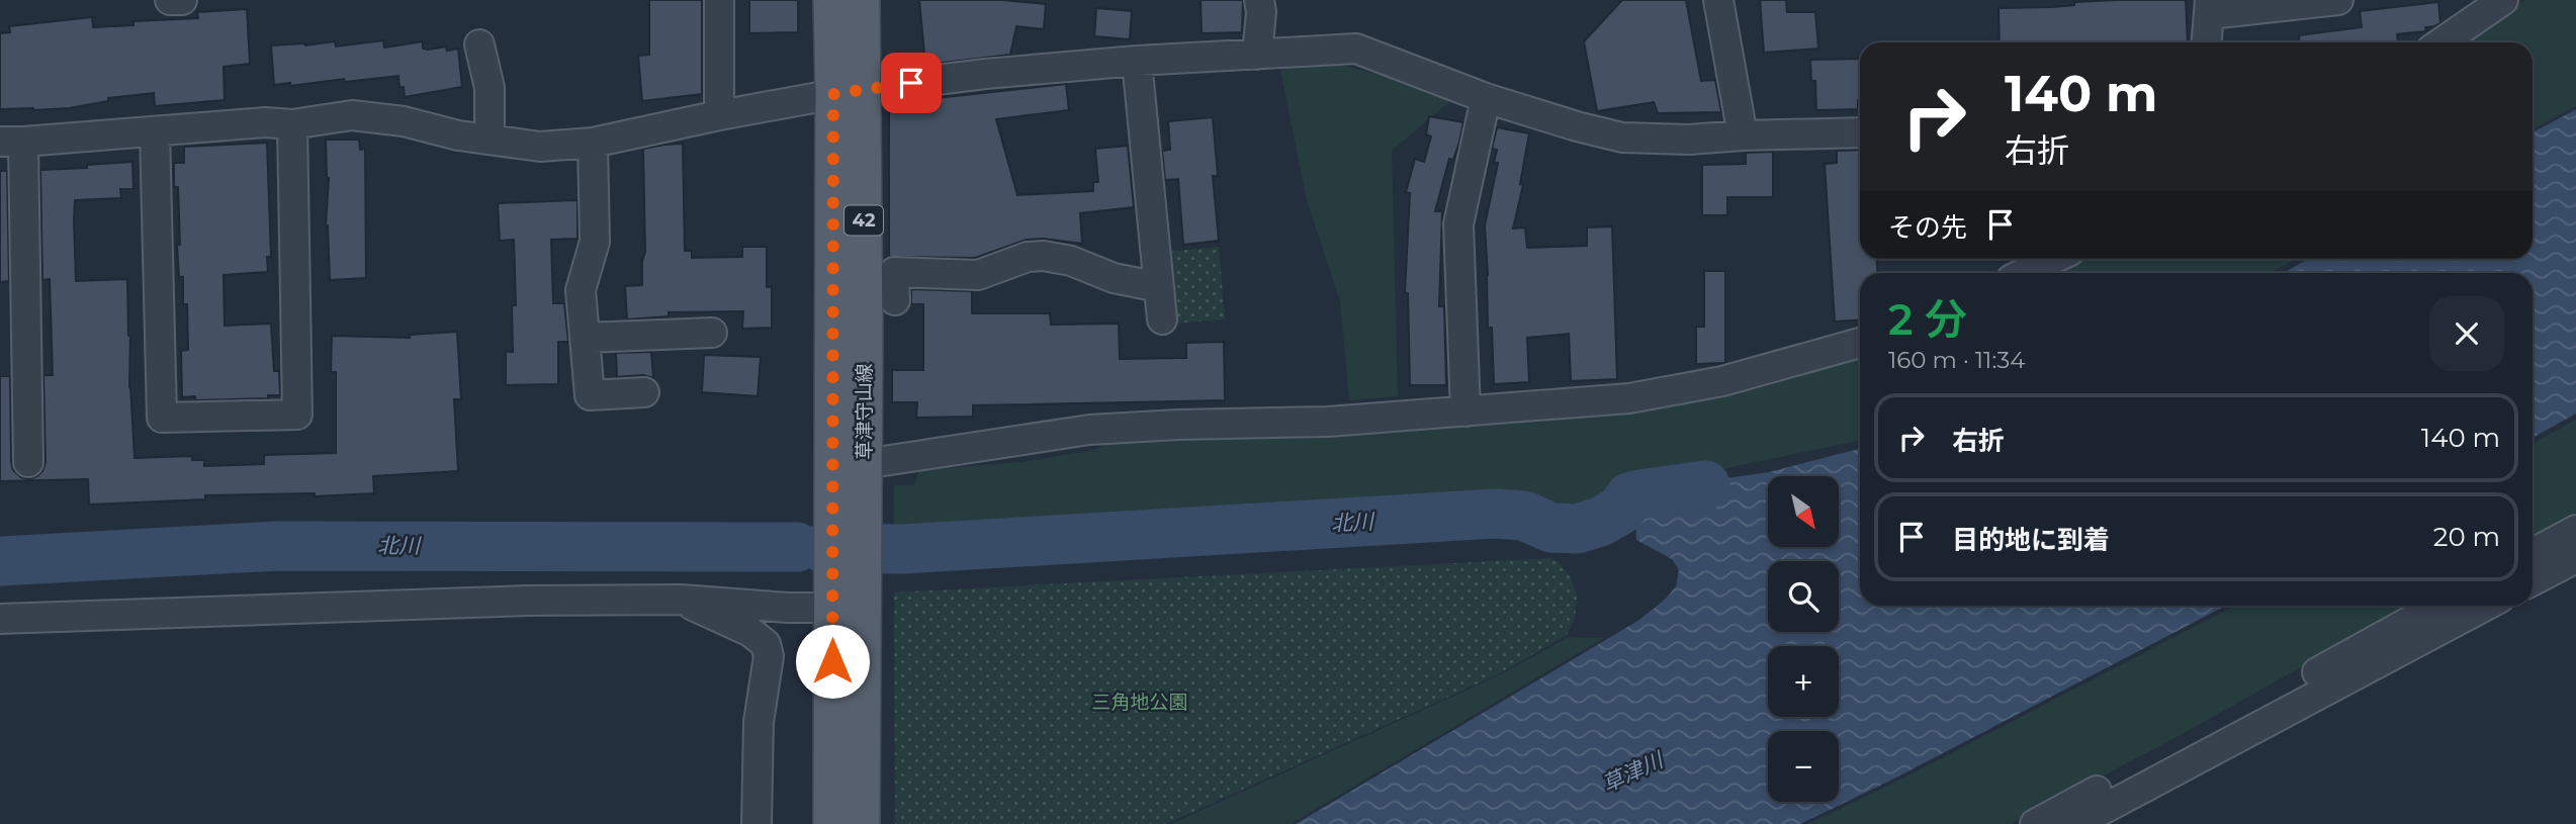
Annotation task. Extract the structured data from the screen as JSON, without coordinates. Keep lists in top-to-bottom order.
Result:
{
  "streets": {
    "main road": ["42", "草津守山線"]
  },
  "water": ["北川", "草津川"],
  "parks": ["三角地公園"],
  "north": "bottom right",
  "page": {
    "turn": ["140 m", "右折"],
    "then": "その先",
    "heading": ["2 分", "160 m · 11:34"],
    "list": [
      {
        "name": "右折",
        "value": "140 m"
      },
      {
        "name": "目的地に到着",
        "value": "20 m"
      }
    ],
    "map_buttons": ["+", "−"]
  }
}
